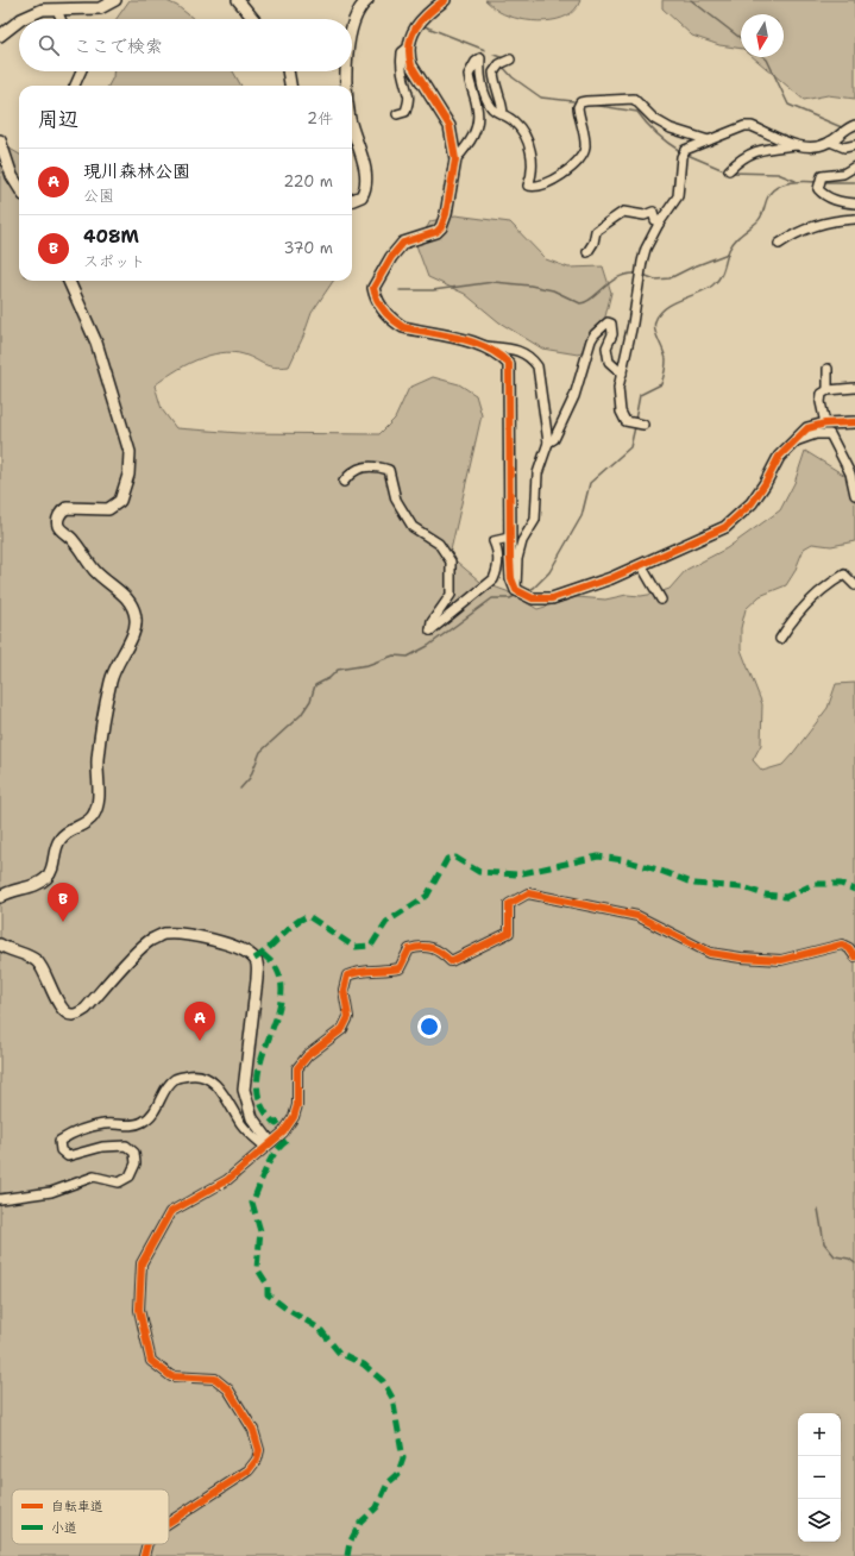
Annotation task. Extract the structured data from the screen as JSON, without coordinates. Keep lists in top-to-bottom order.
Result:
{
  "legend": ["自転車道", "小道"],
  "north": "bottom",
  "page": {
    "search": "ここで検索",
    "heading": ["周辺", "2件"],
    "list": [
      {
        "mark": "A",
        "name": "現川森林公園",
        "note": "公園",
        "value": "220 m"
      },
      {
        "mark": "B",
        "name": "408M",
        "note": "スポット",
        "value": "370 m"
      }
    ],
    "pins": ["B", "A"],
    "map_buttons": ["+", "−"]
  }
}
